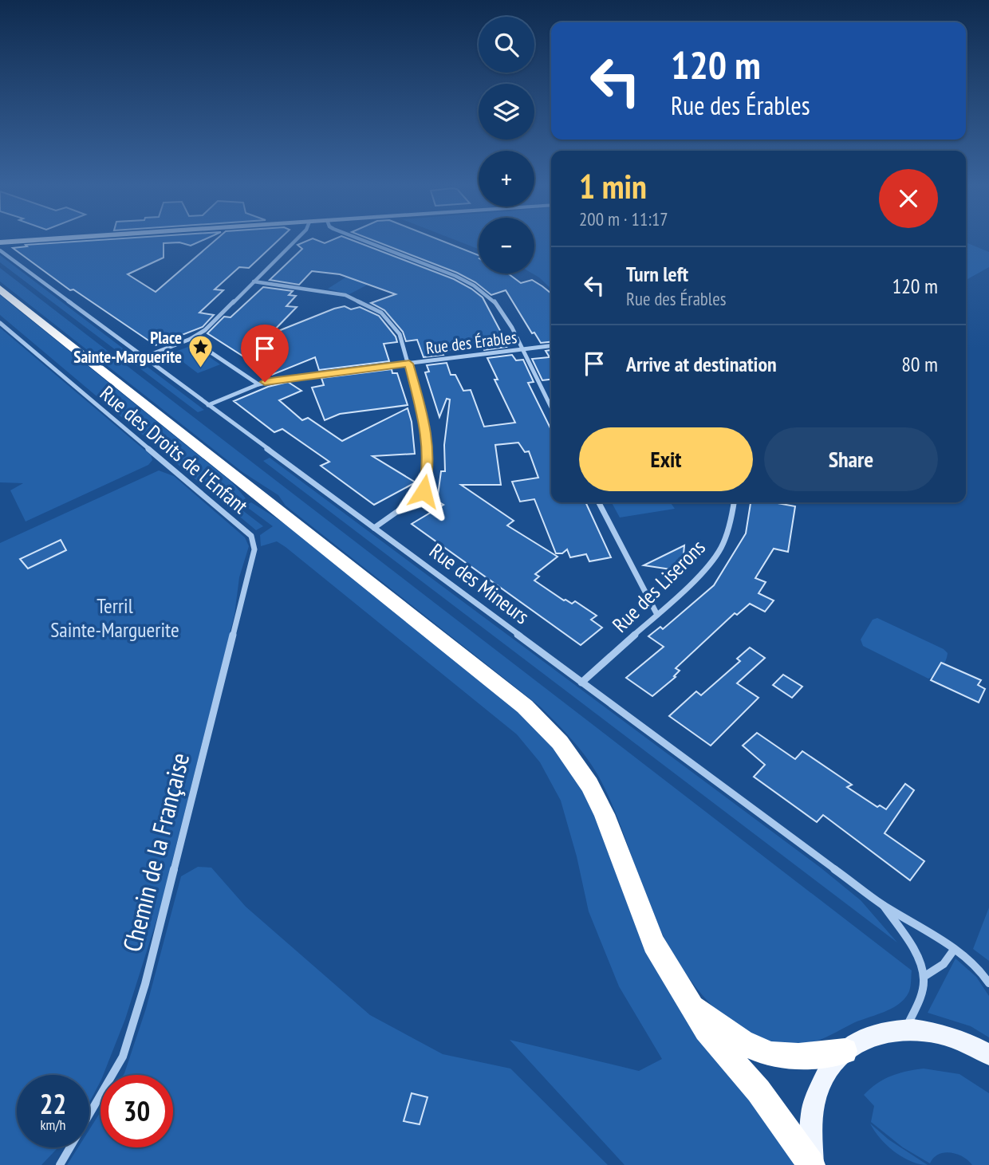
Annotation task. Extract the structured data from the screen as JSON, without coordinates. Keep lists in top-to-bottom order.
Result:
{
  "streets": {
    "street": [
      "Rue des Érables",
      "Rue des Droits de l'Enfant",
      "Rue des Mineurs",
      "Rue des Liserons",
      "Chemin de la Française"
    ]
  },
  "crossings": [
    ["Rue des Droits de l'Enfant", "Chemin de la Française"],
    ["Rue des Mineurs", "Rue des Liserons"]
  ],
  "parks": ["Terril Sainte-Marguerite"],
  "places": {
    "place": ["Place Sainte-Marguerite"]
  },
  "page": {
    "map_buttons": ["+", "−"],
    "turn": ["120 m", "Rue des Érables"],
    "heading": ["1 min", "200 m · 11:17"],
    "list": [
      {
        "name": "Turn left",
        "note": "Rue des Érables",
        "value": "120 m"
      },
      {
        "name": "Arrive at destination",
        "value": "80 m"
      }
    ],
    "buttons": ["Exit", "Share"],
    "speed": "22 km/h",
    "limit": "30"
  }
}
